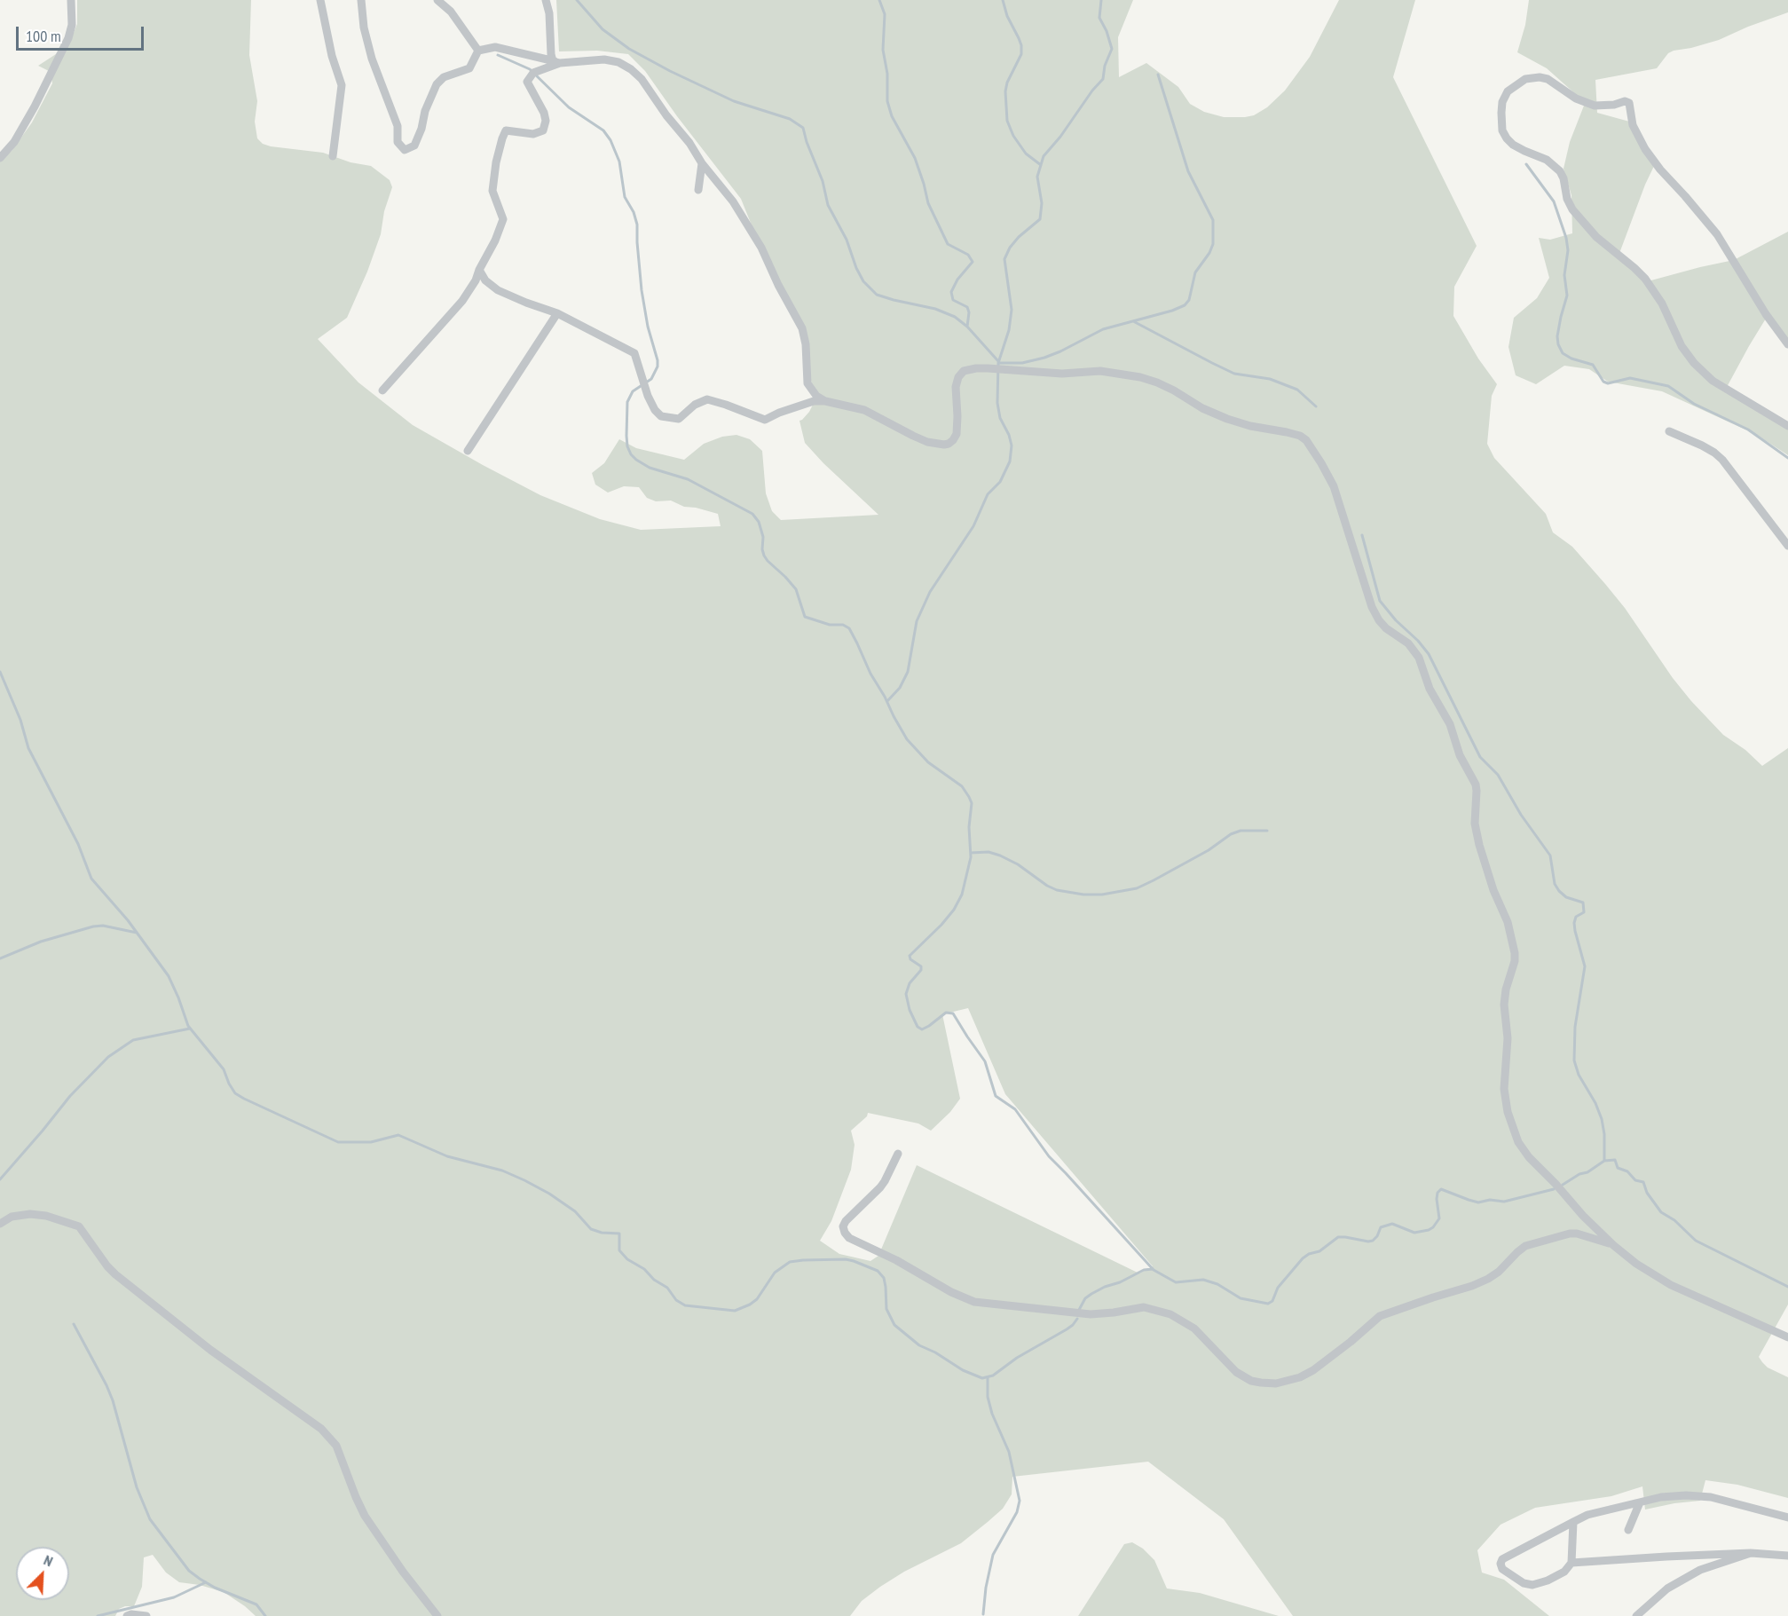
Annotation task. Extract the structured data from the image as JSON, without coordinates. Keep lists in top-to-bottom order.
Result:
{
  "scale_bar": "100 m",
  "north": "top right"
}
